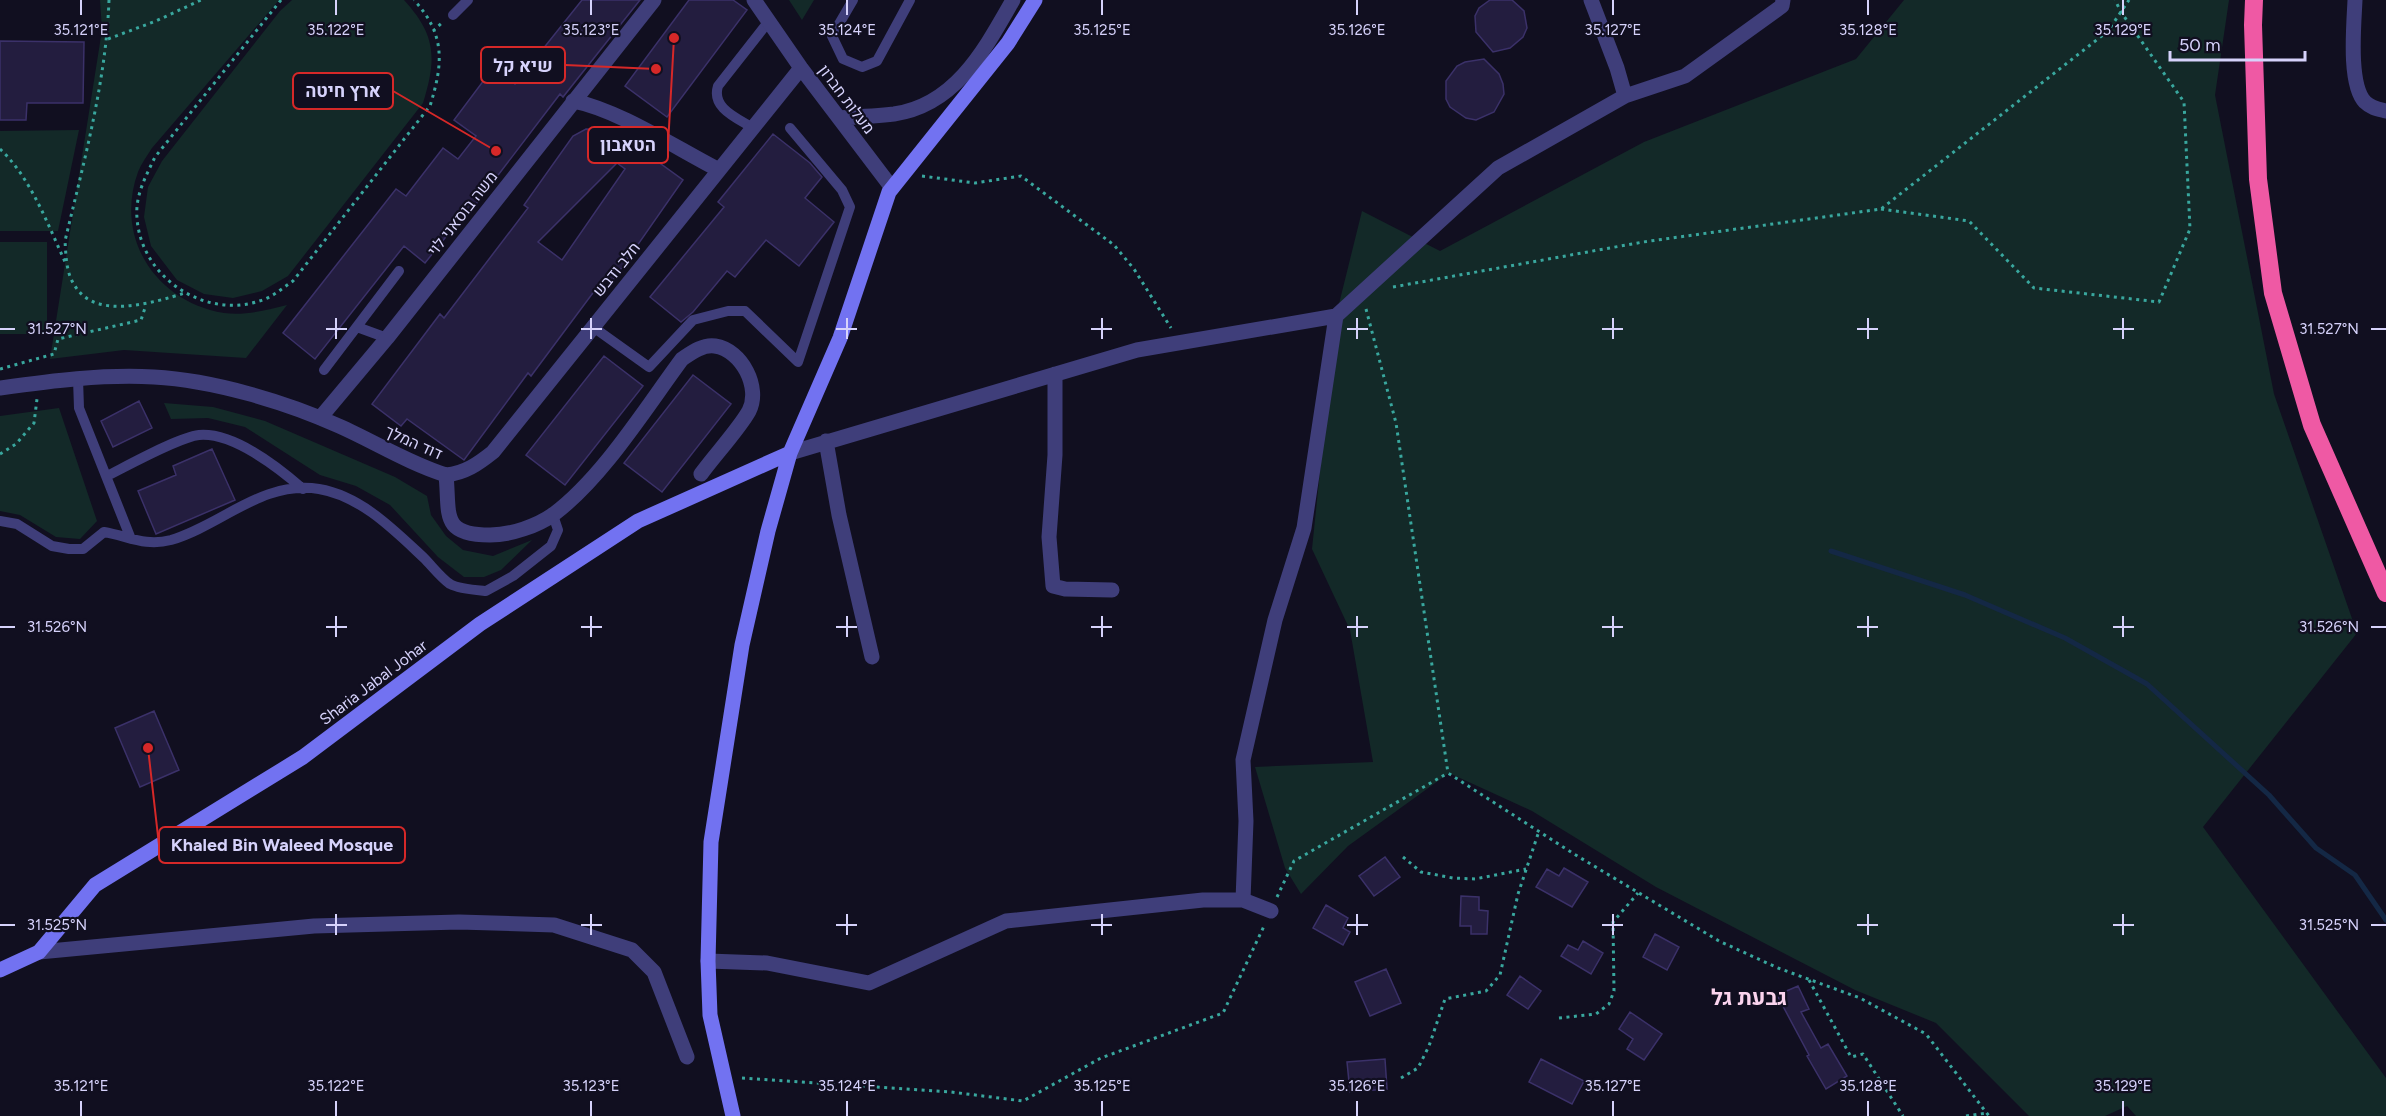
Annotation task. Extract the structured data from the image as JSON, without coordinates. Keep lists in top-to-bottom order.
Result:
{
  "streets": {
    "street": [
      "מעלות חברון",
      "משה בוסאני לוי",
      "חלב ודבש",
      "דוד המלך",
      "Sharia Jabal Johar"
    ]
  },
  "crossings": [
    ["מעלות חברון", "חלב ודבש"],
    ["משה בוסאני לוי", "דוד המלך"],
    ["חלב ודבש", "דוד המלך"]
  ],
  "districts": ["גבעת גל"],
  "places": [
    "הטאבון",
    "שיא קל",
    "ארץ חיטה",
    "Khaled Bin Waleed Mosque"
  ],
  "scale_bar": "50 m",
  "coordinates": [
    "35.121°E",
    "35.122°E",
    "35.123°E",
    "35.124°E",
    "35.125°E",
    "35.126°E",
    "35.127°E",
    "35.128°E",
    "35.129°E",
    "31.527°N",
    "31.526°N",
    "31.525°N"
  ]
}
